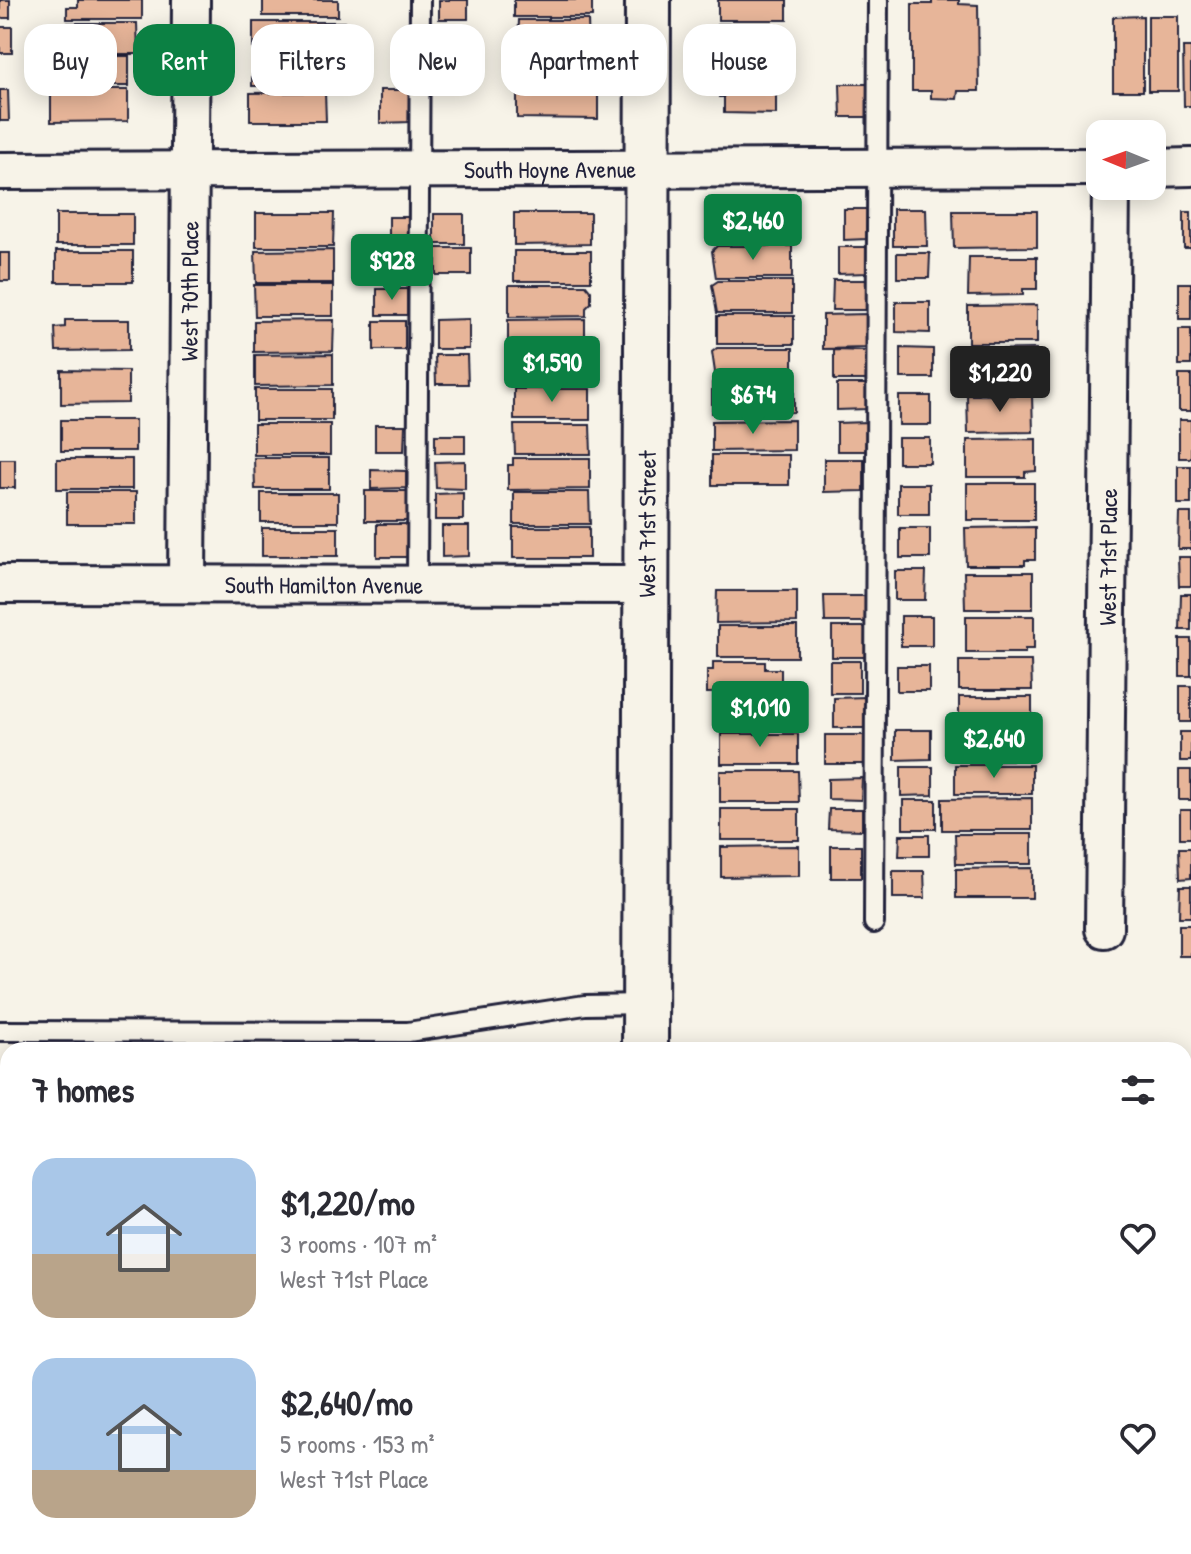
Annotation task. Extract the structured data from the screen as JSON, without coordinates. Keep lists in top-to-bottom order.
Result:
{
  "streets": {
    "main road": ["West 71st Street"],
    "street": [
      "South Hoyne Avenue",
      "West 70th Place",
      "West 71st Place",
      "South Hamilton Avenue"
    ]
  },
  "crossings": [
    ["South Hoyne Avenue", "West 70th Place"],
    ["South Hoyne Avenue", "West 71st Street"],
    ["West 70th Place", "South Hamilton Avenue"],
    ["West 71st Street", "South Hamilton Avenue"]
  ],
  "north": "left",
  "page": {
    "chip": [
      "Buy",
      "Rent",
      "Filters",
      "New",
      "Apartment",
      "House"
    ],
    "price": [
      "$2,460",
      "$928",
      "$1,590",
      "$1,220",
      "$674",
      "$1,010",
      "$2,640"
    ],
    "heading": "7 homes",
    "list": [
      {
        "name": "$1,220/mo",
        "note": "3 rooms · 107 m² · West 71st Place"
      },
      {
        "name": "$2,640/mo",
        "note": "5 rooms · 153 m² · West 71st Place"
      }
    ]
  }
}
